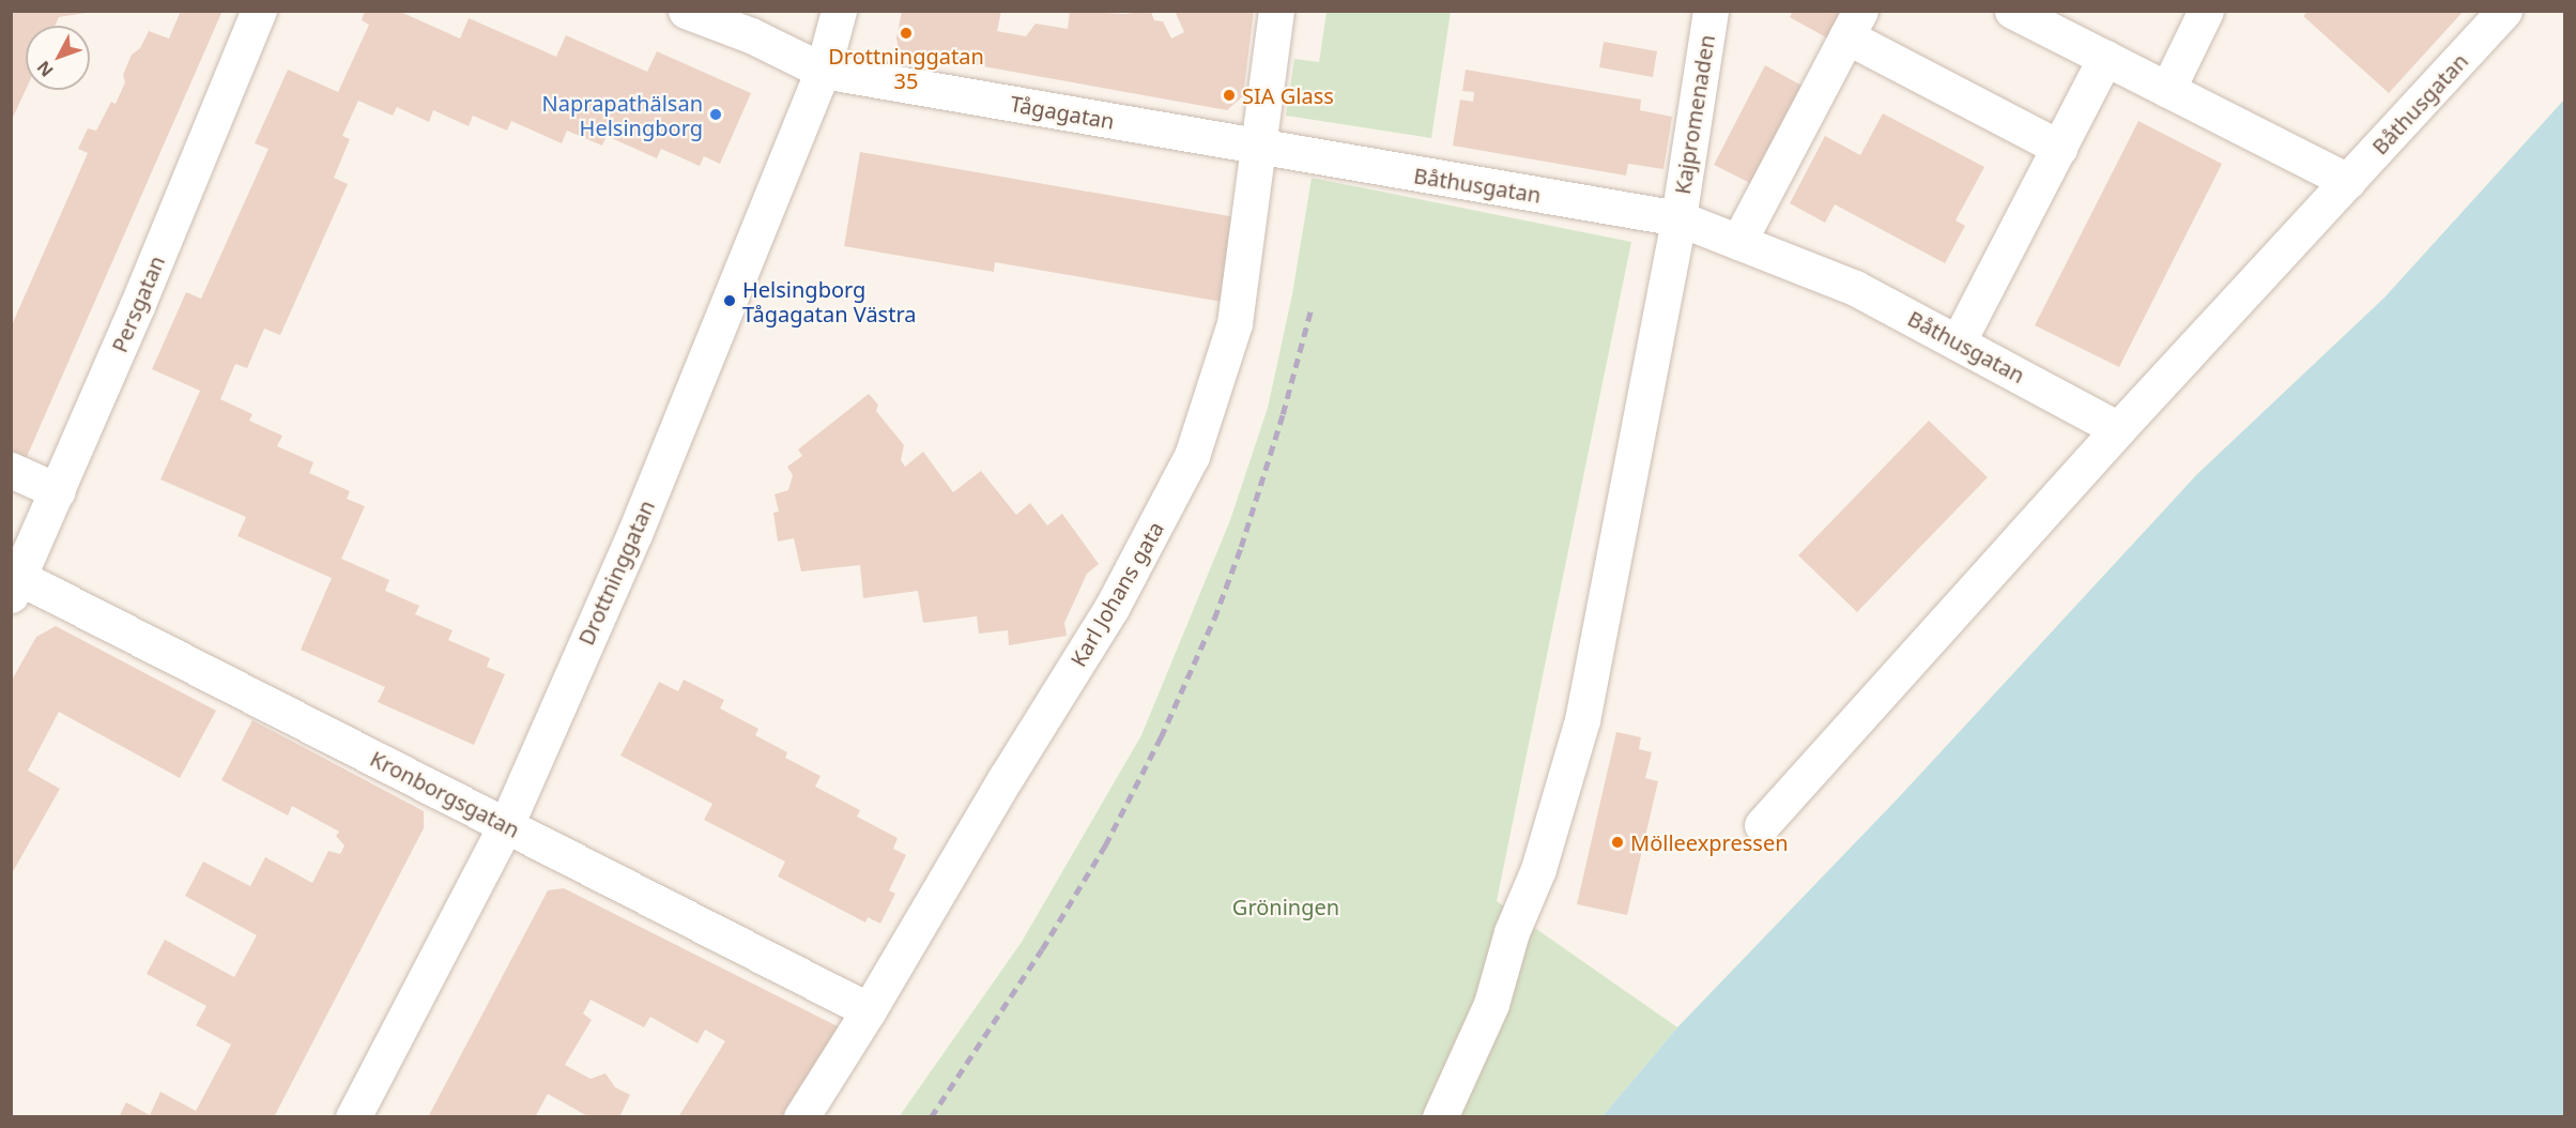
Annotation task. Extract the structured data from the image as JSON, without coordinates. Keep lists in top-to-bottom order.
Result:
{
  "streets": {
    "street": [
      "Båthusgatan",
      "Tågagatan",
      "Kajpromenaden",
      "Persgatan",
      "Drottninggatan",
      "Karl Johans gata",
      "Kronborgsgatan"
    ]
  },
  "crossings": [
    ["Båthusgatan", "Tågagatan"],
    ["Båthusgatan", "Kajpromenaden"],
    ["Båthusgatan", "Karl Johans gata"],
    ["Tågagatan", "Drottninggatan"],
    ["Tågagatan", "Karl Johans gata"],
    ["Persgatan", "Kronborgsgatan"],
    ["Drottninggatan", "Kronborgsgatan"],
    ["Karl Johans gata", "Kronborgsgatan"]
  ],
  "parks": ["Gröningen"],
  "places": [
    "Drottninggatan 35",
    "SIA Glass",
    "Naprapathälsan Helsingborg",
    "Helsingborg Tågagatan Västra",
    "Mölleexpressen"
  ],
  "north": "bottom left"
}
